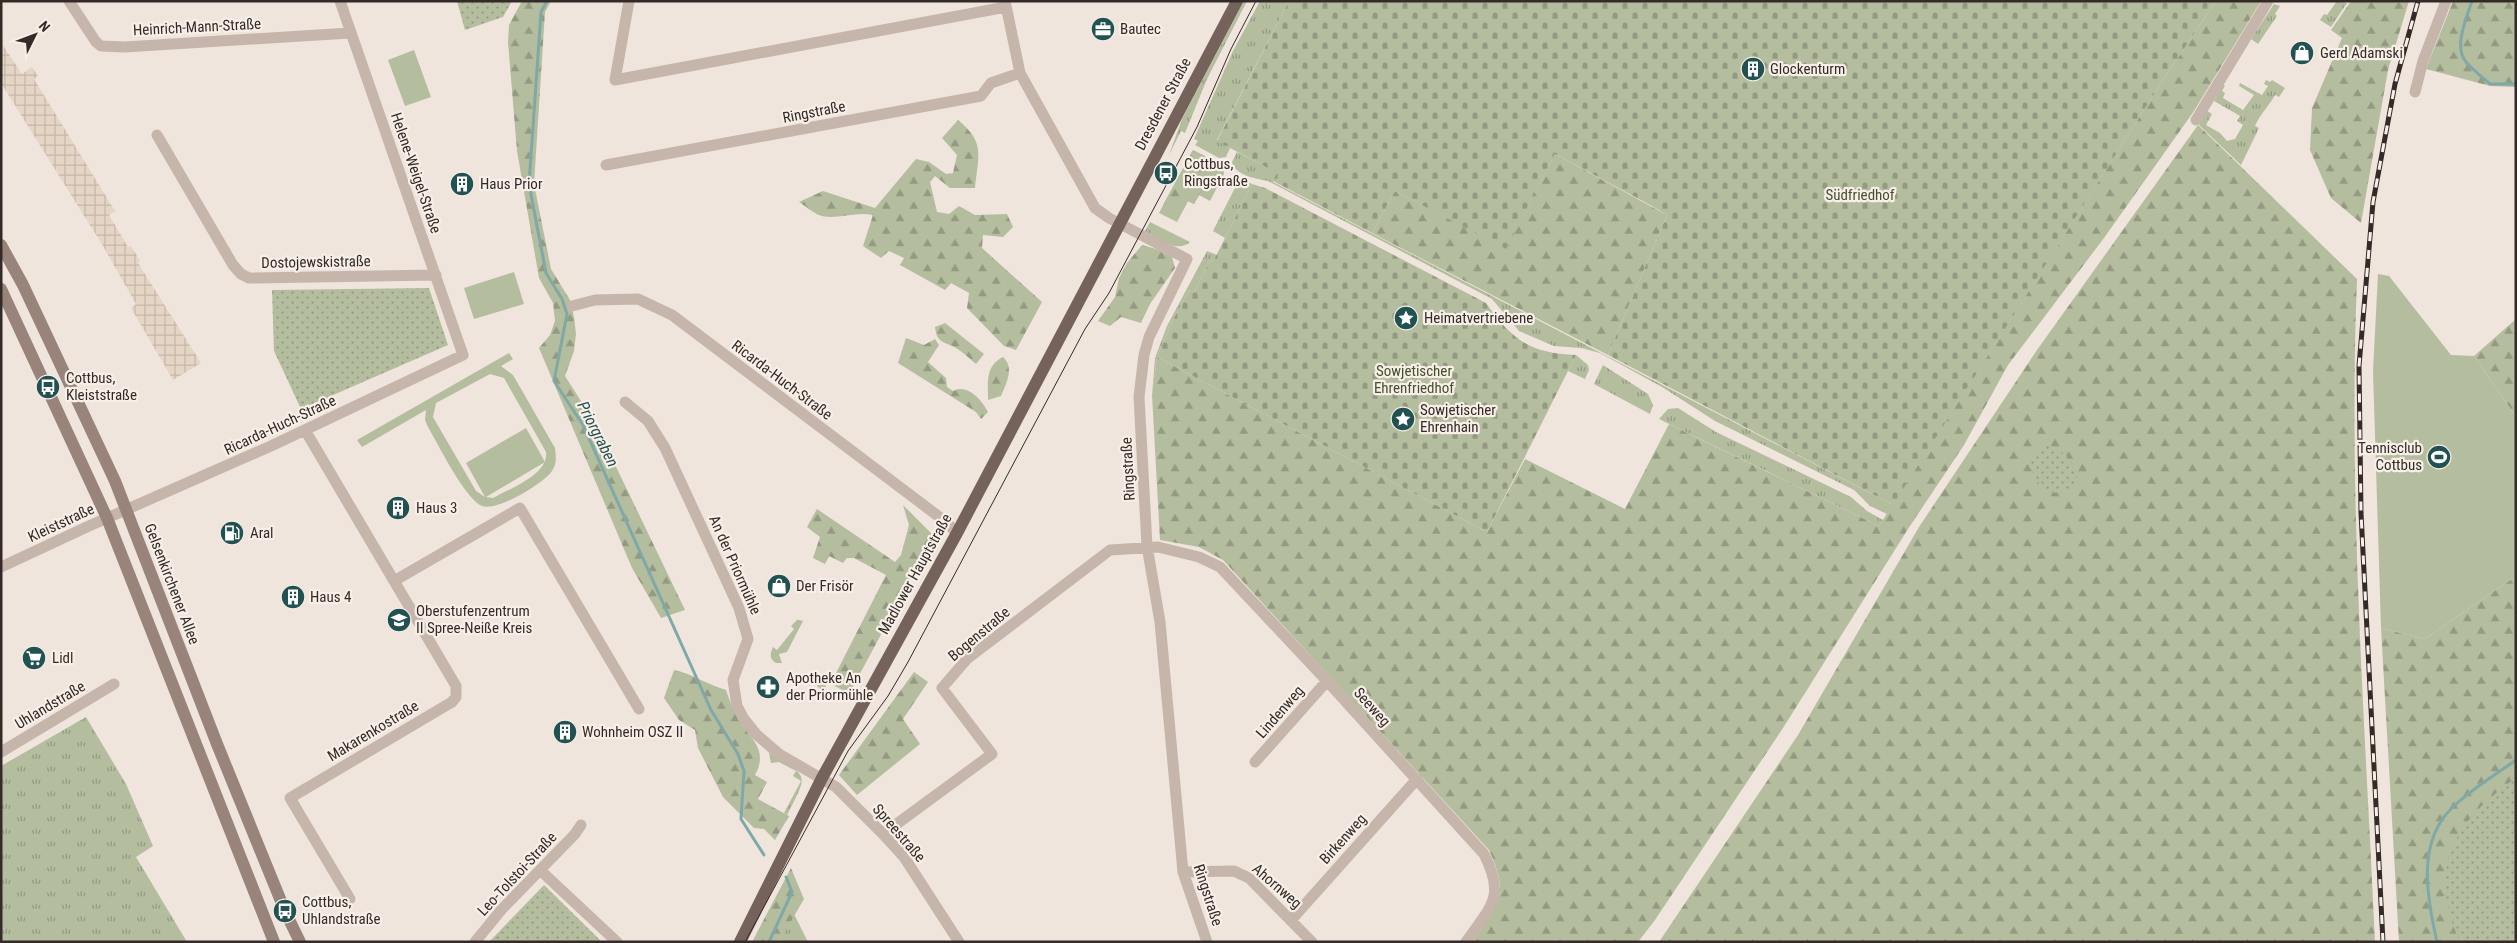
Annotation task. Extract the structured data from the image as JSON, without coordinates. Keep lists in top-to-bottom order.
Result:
{
  "streets": {
    "main road": ["Dresdener Straße", "Madlower Hauptstraße", "Gelsenkirchener Allee"],
    "street": [
      "Heinrich-Mann-Straße",
      "Ringstraße",
      "Helene-Weigel-Straße",
      "Dostojewskistraße",
      "Ricarda-Huch-Straße",
      "Kleiststraße",
      "An der Priormühle",
      "Bogenstraße",
      "Uhlandstraße",
      "Seeweg",
      "Lindenweg",
      "Makarenkostraße",
      "Spreestraße",
      "Birkenweg",
      "Leo-Tolstoi-Straße",
      "Ahornweg"
    ]
  },
  "crossings": [
    ["Heinrich-Mann-Straße", "Helene-Weigel-Straße"],
    ["Dresdener Straße", "Ringstraße"],
    ["Dresdener Straße", "Madlower Hauptstraße"],
    ["Ringstraße", "Madlower Hauptstraße"],
    ["Ringstraße", "Bogenstraße"],
    ["Ringstraße", "Seeweg"],
    ["Ringstraße", "Ahornweg"],
    ["Helene-Weigel-Straße", "Dostojewskistraße"],
    ["Helene-Weigel-Straße", "Ricarda-Huch-Straße"],
    ["Ricarda-Huch-Straße", "Kleiststraße"],
    ["Ricarda-Huch-Straße", "Madlower Hauptstraße"],
    ["Ricarda-Huch-Straße", "Gelsenkirchener Allee"],
    ["Ricarda-Huch-Straße", "Makarenkostraße"],
    ["An der Priormühle", "Madlower Hauptstraße"],
    ["An der Priormühle", "Spreestraße"],
    ["Madlower Hauptstraße", "Spreestraße"],
    ["Bogenstraße", "Seeweg"],
    ["Bogenstraße", "Spreestraße"],
    ["Seeweg", "Lindenweg"],
    ["Seeweg", "Birkenweg"],
    ["Birkenweg", "Ahornweg"]
  ],
  "water": ["Priorgraben"],
  "parks": ["Südfriedhof", "Sowjetischer Ehrenfriedhof"],
  "places": {
    "office": ["Bautec"],
    "shop": ["Gerd Adamski", "Der Frisör"],
    "building": [
      "Glockenturm",
      "Haus Prior",
      "Haus 3",
      "Haus 4",
      "Wohnheim OSZ II"
    ],
    "bus stop": ["Cottbus, Ringstraße", "Cottbus, Kleiststraße", "Cottbus, Uhlandstraße"],
    "place": ["Heimatvertriebene", "Sowjetischer Ehrenhain"],
    "sports": ["Tennisclub Cottbus"],
    "fuel station": ["Aral"],
    "school or university": ["Oberstufenzentrum II Spree-Neiße Kreis"],
    "supermarket": ["Lidl"],
    "pharmacy": ["Apotheke An der Priormühle"]
  },
  "north": "top right"
}
